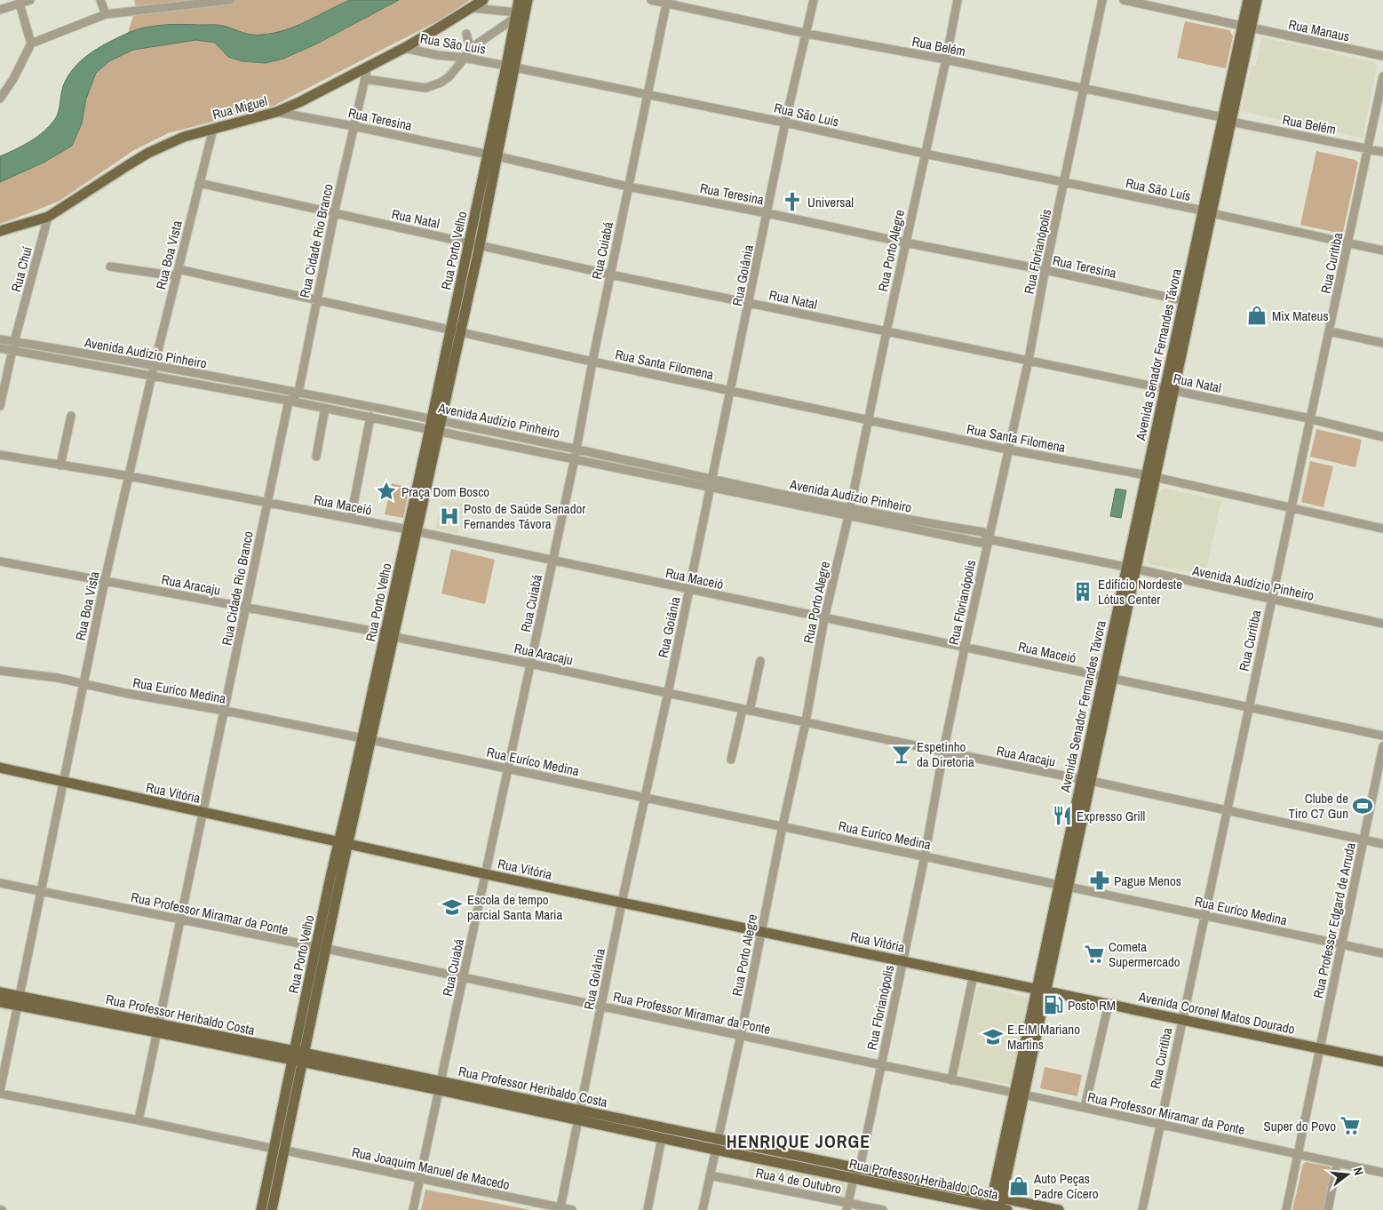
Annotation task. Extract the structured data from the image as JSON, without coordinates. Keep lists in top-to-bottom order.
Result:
{
  "streets": {
    "main road": [
      "Rua Miguel",
      "Rua Porto Velho",
      "Avenida Senador Fernandes Távora",
      "Rua Vitória",
      "Avenida Coronel Matos Dourado",
      "Rua Professor Heribaldo Costa"
    ],
    "street": [
      "Rua Manaus",
      "Rua São Luís",
      "Rua Belém",
      "Rua Teresina",
      "Rua Natal",
      "Rua Cidade Rio Branco",
      "Rua Cuiabá",
      "Rua Porto Alegre",
      "Rua Florianópolis",
      "Rua Boa Vista",
      "Rua Curitiba",
      "Rua Chuí",
      "Rua Goiânia",
      "Avenida Audízio Pinheiro",
      "Rua Santa Filomena",
      "Rua Maceió",
      "Rua Aracaju",
      "Rua Euríco Medina",
      "Rua Professor Miramar da Ponte",
      "Rua Professor Edgard de Arruda",
      "Rua Joaquim Manuel de Macedo",
      "Rua 4 de Outubro"
    ]
  },
  "crossings": [
    ["Rua Manaus", "Avenida Senador Fernandes Távora"],
    ["Rua São Luís", "Rua Miguel"],
    ["Rua São Luís", "Rua Porto Velho"],
    ["Rua São Luís", "Rua Cuiabá"],
    ["Rua São Luís", "Rua Porto Alegre"],
    ["Rua São Luís", "Rua Florianópolis"],
    ["Rua São Luís", "Rua Curitiba"],
    ["Rua São Luís", "Rua Goiânia"],
    ["Rua São Luís", "Avenida Senador Fernandes Távora"],
    ["Rua Belém", "Rua Cuiabá"],
    ["Rua Belém", "Rua Porto Alegre"],
    ["Rua Belém", "Rua Florianópolis"],
    ["Rua Belém", "Rua Curitiba"],
    ["Rua Belém", "Rua Goiânia"],
    ["Rua Belém", "Avenida Senador Fernandes Távora"],
    ["Rua Miguel", "Rua Teresina"],
    ["Rua Miguel", "Rua Cidade Rio Branco"],
    ["Rua Miguel", "Rua Boa Vista"],
    ["Rua Miguel", "Rua Chuí"],
    ["Rua Teresina", "Rua Cidade Rio Branco"],
    ["Rua Teresina", "Rua Porto Velho"],
    ["Rua Teresina", "Rua Cuiabá"],
    ["Rua Teresina", "Rua Porto Alegre"],
    ["Rua Teresina", "Rua Florianópolis"],
    ["Rua Teresina", "Rua Goiânia"],
    ["Rua Teresina", "Avenida Senador Fernandes Távora"],
    ["Rua Natal", "Rua Cidade Rio Branco"],
    ["Rua Natal", "Rua Porto Velho"],
    ["Rua Natal", "Rua Cuiabá"],
    ["Rua Natal", "Rua Porto Alegre"],
    ["Rua Natal", "Rua Florianópolis"],
    ["Rua Natal", "Rua Boa Vista"],
    ["Rua Natal", "Rua Curitiba"],
    ["Rua Natal", "Rua Goiânia"],
    ["Rua Natal", "Avenida Senador Fernandes Távora"],
    ["Rua Cidade Rio Branco", "Avenida Audízio Pinheiro"],
    ["Rua Cidade Rio Branco", "Rua Santa Filomena"],
    ["Rua Cidade Rio Branco", "Rua Maceió"],
    ["Rua Cidade Rio Branco", "Rua Aracaju"],
    ["Rua Cidade Rio Branco", "Rua Euríco Medina"],
    ["Rua Cidade Rio Branco", "Rua Vitória"],
    ["Rua Cidade Rio Branco", "Rua Professor Miramar da Ponte"],
    ["Rua Cidade Rio Branco", "Rua Professor Heribaldo Costa"],
    ["Rua Porto Velho", "Avenida Audízio Pinheiro"],
    ["Rua Porto Velho", "Rua Santa Filomena"],
    ["Rua Porto Velho", "Rua Maceió"],
    ["Rua Porto Velho", "Rua Aracaju"],
    ["Rua Porto Velho", "Rua Euríco Medina"],
    ["Rua Porto Velho", "Rua Vitória"],
    ["Rua Porto Velho", "Rua Professor Miramar da Ponte"],
    ["Rua Porto Velho", "Rua Professor Heribaldo Costa"],
    ["Rua Porto Velho", "Rua Joaquim Manuel de Macedo"],
    ["Rua Cuiabá", "Avenida Audízio Pinheiro"],
    ["Rua Cuiabá", "Rua Santa Filomena"],
    ["Rua Cuiabá", "Rua Maceió"],
    ["Rua Cuiabá", "Rua Aracaju"],
    ["Rua Cuiabá", "Rua Euríco Medina"],
    ["Rua Cuiabá", "Rua Vitória"],
    ["Rua Cuiabá", "Rua Professor Miramar da Ponte"],
    ["Rua Cuiabá", "Rua Professor Heribaldo Costa"],
    ["Rua Cuiabá", "Rua Joaquim Manuel de Macedo"],
    ["Rua Porto Alegre", "Avenida Audízio Pinheiro"],
    ["Rua Porto Alegre", "Rua Santa Filomena"],
    ["Rua Porto Alegre", "Rua Maceió"],
    ["Rua Porto Alegre", "Rua Aracaju"],
    ["Rua Porto Alegre", "Rua Euríco Medina"],
    ["Rua Porto Alegre", "Rua Vitória"],
    ["Rua Porto Alegre", "Rua Professor Miramar da Ponte"],
    ["Rua Porto Alegre", "Rua Professor Heribaldo Costa"],
    ["Rua Porto Alegre", "Rua 4 de Outubro"],
    ["Rua Florianópolis", "Avenida Audízio Pinheiro"],
    ["Rua Florianópolis", "Rua Santa Filomena"],
    ["Rua Florianópolis", "Rua Maceió"],
    ["Rua Florianópolis", "Rua Aracaju"],
    ["Rua Florianópolis", "Rua Euríco Medina"],
    ["Rua Florianópolis", "Rua Vitória"],
    ["Rua Florianópolis", "Rua Professor Miramar da Ponte"],
    ["Rua Florianópolis", "Rua Professor Heribaldo Costa"],
    ["Rua Florianópolis", "Rua 4 de Outubro"],
    ["Rua Boa Vista", "Avenida Audízio Pinheiro"],
    ["Rua Boa Vista", "Rua Santa Filomena"],
    ["Rua Boa Vista", "Rua Maceió"],
    ["Rua Boa Vista", "Rua Aracaju"],
    ["Rua Boa Vista", "Rua Euríco Medina"],
    ["Rua Boa Vista", "Rua Vitória"],
    ["Rua Boa Vista", "Rua Professor Miramar da Ponte"],
    ["Rua Boa Vista", "Rua Professor Heribaldo Costa"],
    ["Rua Curitiba", "Avenida Audízio Pinheiro"],
    ["Rua Curitiba", "Rua Santa Filomena"],
    ["Rua Curitiba", "Rua Maceió"],
    ["Rua Curitiba", "Rua Aracaju"],
    ["Rua Curitiba", "Rua Euríco Medina"],
    ["Rua Curitiba", "Rua Professor Miramar da Ponte"],
    ["Rua Curitiba", "Avenida Coronel Matos Dourado"],
    ["Rua Chuí", "Avenida Audízio Pinheiro"],
    ["Rua Goiânia", "Avenida Audízio Pinheiro"],
    ["Rua Goiânia", "Rua Santa Filomena"],
    ["Rua Goiânia", "Rua Maceió"],
    ["Rua Goiânia", "Rua Aracaju"],
    ["Rua Goiânia", "Rua Euríco Medina"],
    ["Rua Goiânia", "Rua Vitória"],
    ["Rua Goiânia", "Rua Professor Miramar da Ponte"],
    ["Rua Goiânia", "Rua Professor Heribaldo Costa"],
    ["Rua Goiânia", "Rua Joaquim Manuel de Macedo"],
    ["Avenida Audízio Pinheiro", "Avenida Senador Fernandes Távora"],
    ["Avenida Senador Fernandes Távora", "Rua Santa Filomena"],
    ["Avenida Senador Fernandes Távora", "Rua Maceió"],
    ["Avenida Senador Fernandes Távora", "Rua Aracaju"],
    ["Avenida Senador Fernandes Távora", "Rua Euríco Medina"],
    ["Avenida Senador Fernandes Távora", "Rua Vitória"],
    ["Avenida Senador Fernandes Távora", "Rua Professor Miramar da Ponte"],
    ["Avenida Senador Fernandes Távora", "Avenida Coronel Matos Dourado"],
    ["Avenida Senador Fernandes Távora", "Rua Professor Heribaldo Costa"],
    ["Rua Aracaju", "Rua Professor Edgard de Arruda"],
    ["Rua Euríco Medina", "Rua Professor Edgard de Arruda"],
    ["Rua Vitória", "Avenida Coronel Matos Dourado"],
    ["Rua Professor Miramar da Ponte", "Rua Professor Edgard de Arruda"],
    ["Rua Professor Edgard de Arruda", "Avenida Coronel Matos Dourado"]
  ],
  "districts": ["HENRIQUE JORGE"],
  "places": {
    "church": ["Universal"],
    "shop": ["Mix Mateus", "Auto Peças Padre Cícero"],
    "place": ["Praça Dom Bosco"],
    "hospital": ["Posto de Saúde Senador Fernandes Távora"],
    "building": ["Edifício Nordeste Lótus Center"],
    "bar": ["Espetinho da Diretoria"],
    "sports": ["Clube de Tiro C7 Gun"],
    "restaurant": ["Expresso Grill"],
    "pharmacy": ["Pague Menos"],
    "school or university": ["Escola de tempo parcial Santa Maria", "E.E.M Mariano Martins"],
    "supermarket": ["Cometa Supermercado", "Super do Povo"],
    "fuel station": ["Posto RM"]
  },
  "north": "right"
}
